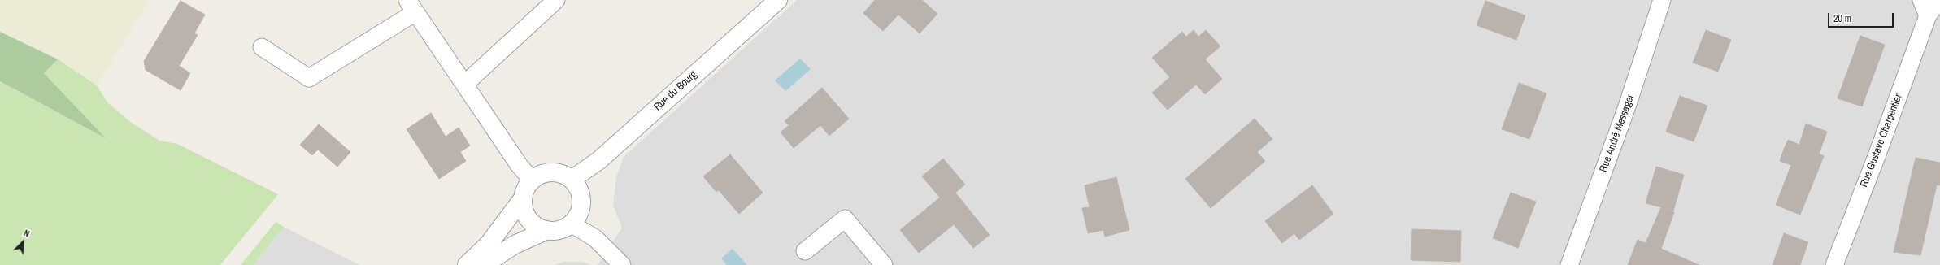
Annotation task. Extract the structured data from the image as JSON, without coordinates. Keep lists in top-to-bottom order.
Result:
{
  "streets": {
    "street": ["Rue du Bourg", "Rue André Messager", "Rue Gustave Charpentier"]
  },
  "scale_bar": "20 m",
  "north": "top right"
}
